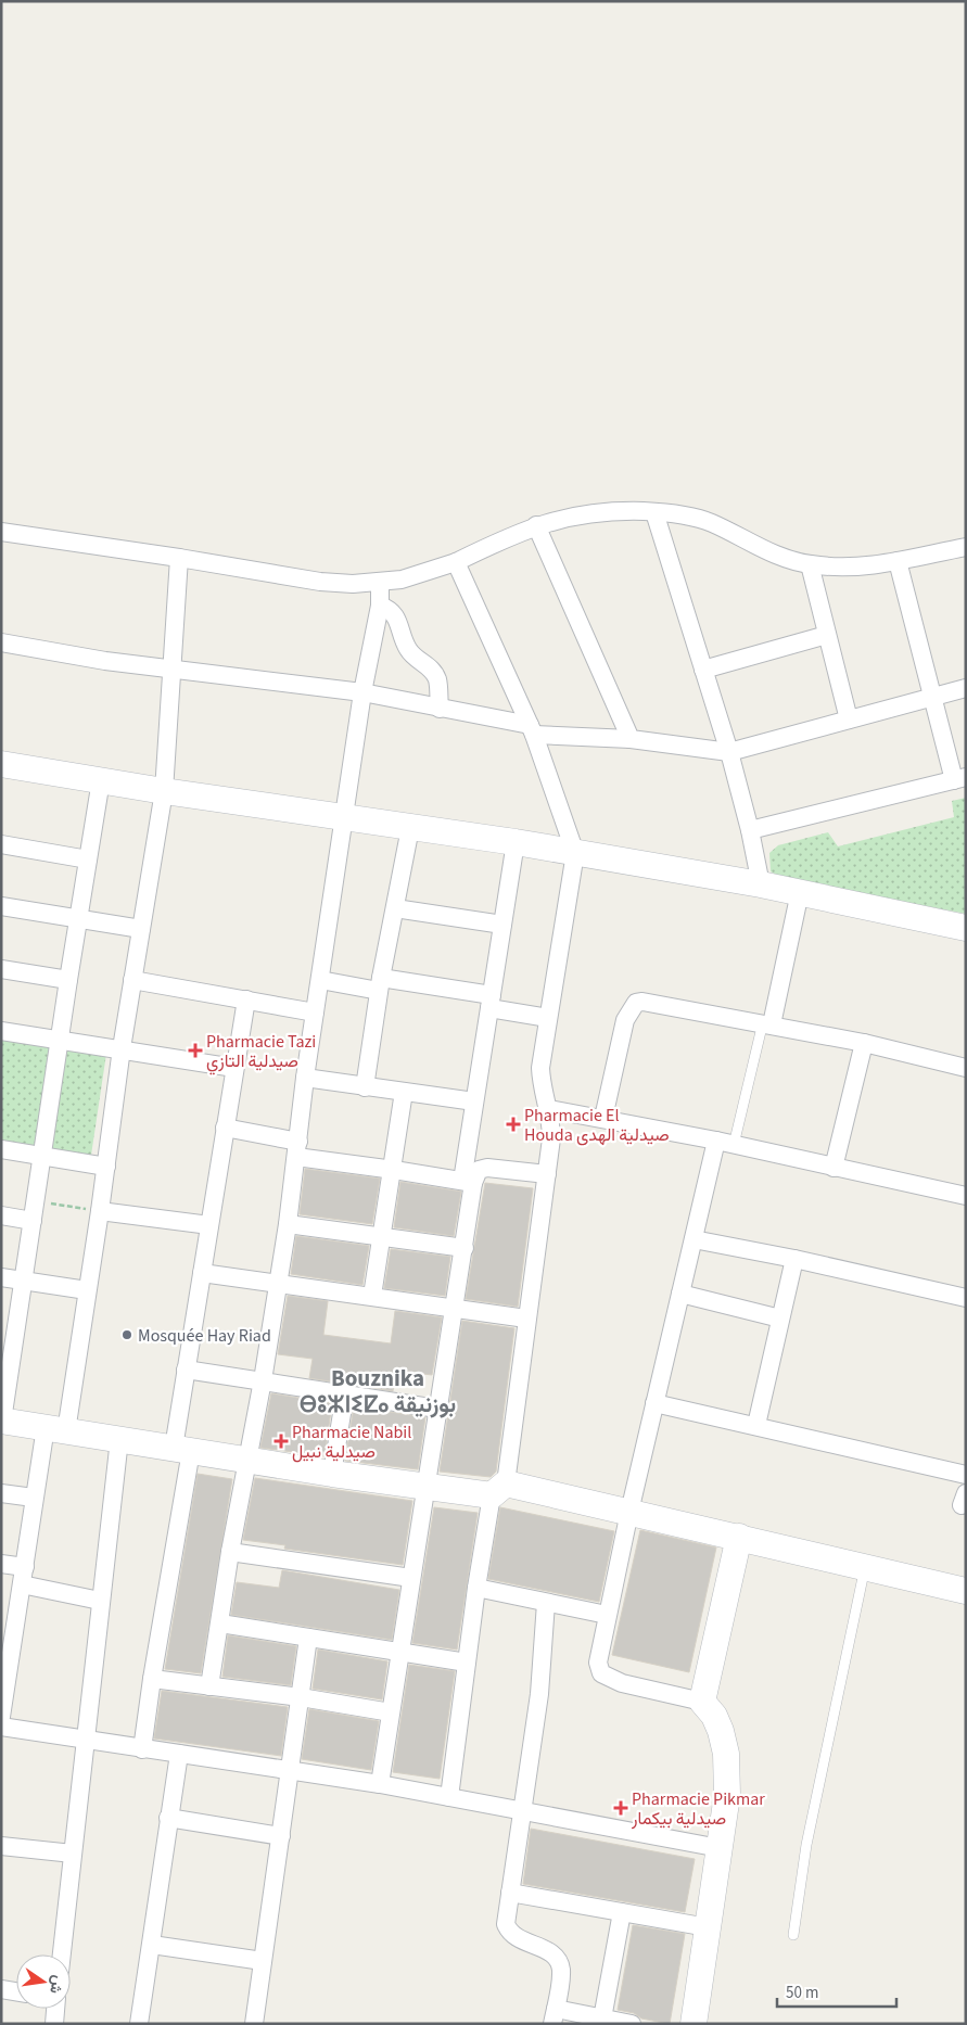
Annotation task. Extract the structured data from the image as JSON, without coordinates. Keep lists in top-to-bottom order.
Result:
{
  "districts": ["Bouznika ⴱⵓⵣⵏⵉⵇⴰ بوزنيقة"],
  "places": {
    "health": [
      "Pharmacie Tazi صيدلية التازي",
      "Pharmacie El Houda صيدلية الهدى",
      "Pharmacie Nabil صيدلية نبيل",
      "Pharmacie Pikmar صيدلية بيكمار"
    ],
    "other": ["Mosquée Hay Riad"]
  },
  "scale_bar": "50 m",
  "north": "right"
}
